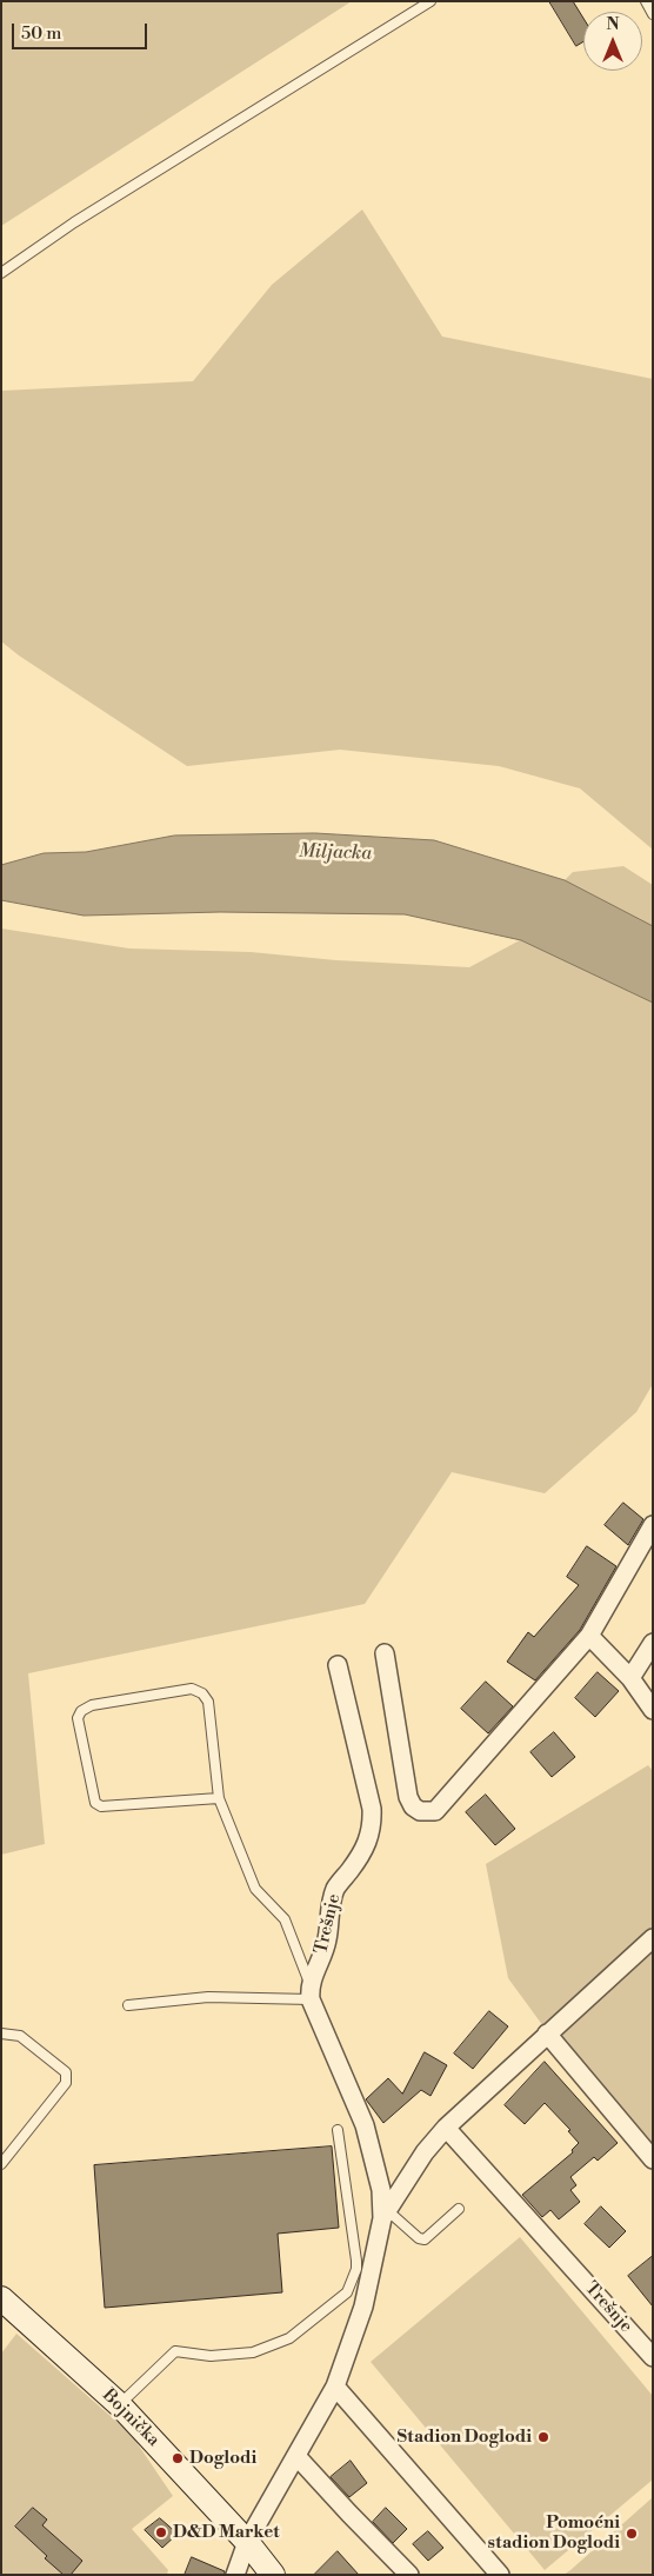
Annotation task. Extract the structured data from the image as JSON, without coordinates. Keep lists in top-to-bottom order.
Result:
{
  "streets": {
    "main road": ["Bojnička"],
    "street": ["Trešnje"]
  },
  "water": ["Miljacka"],
  "places": [
    "Stadion Doglodi",
    "Doglodi",
    "D&D Market",
    "Pomoćni stadion Doglodi"
  ],
  "scale_bar": "50 m",
  "north": "top"
}
